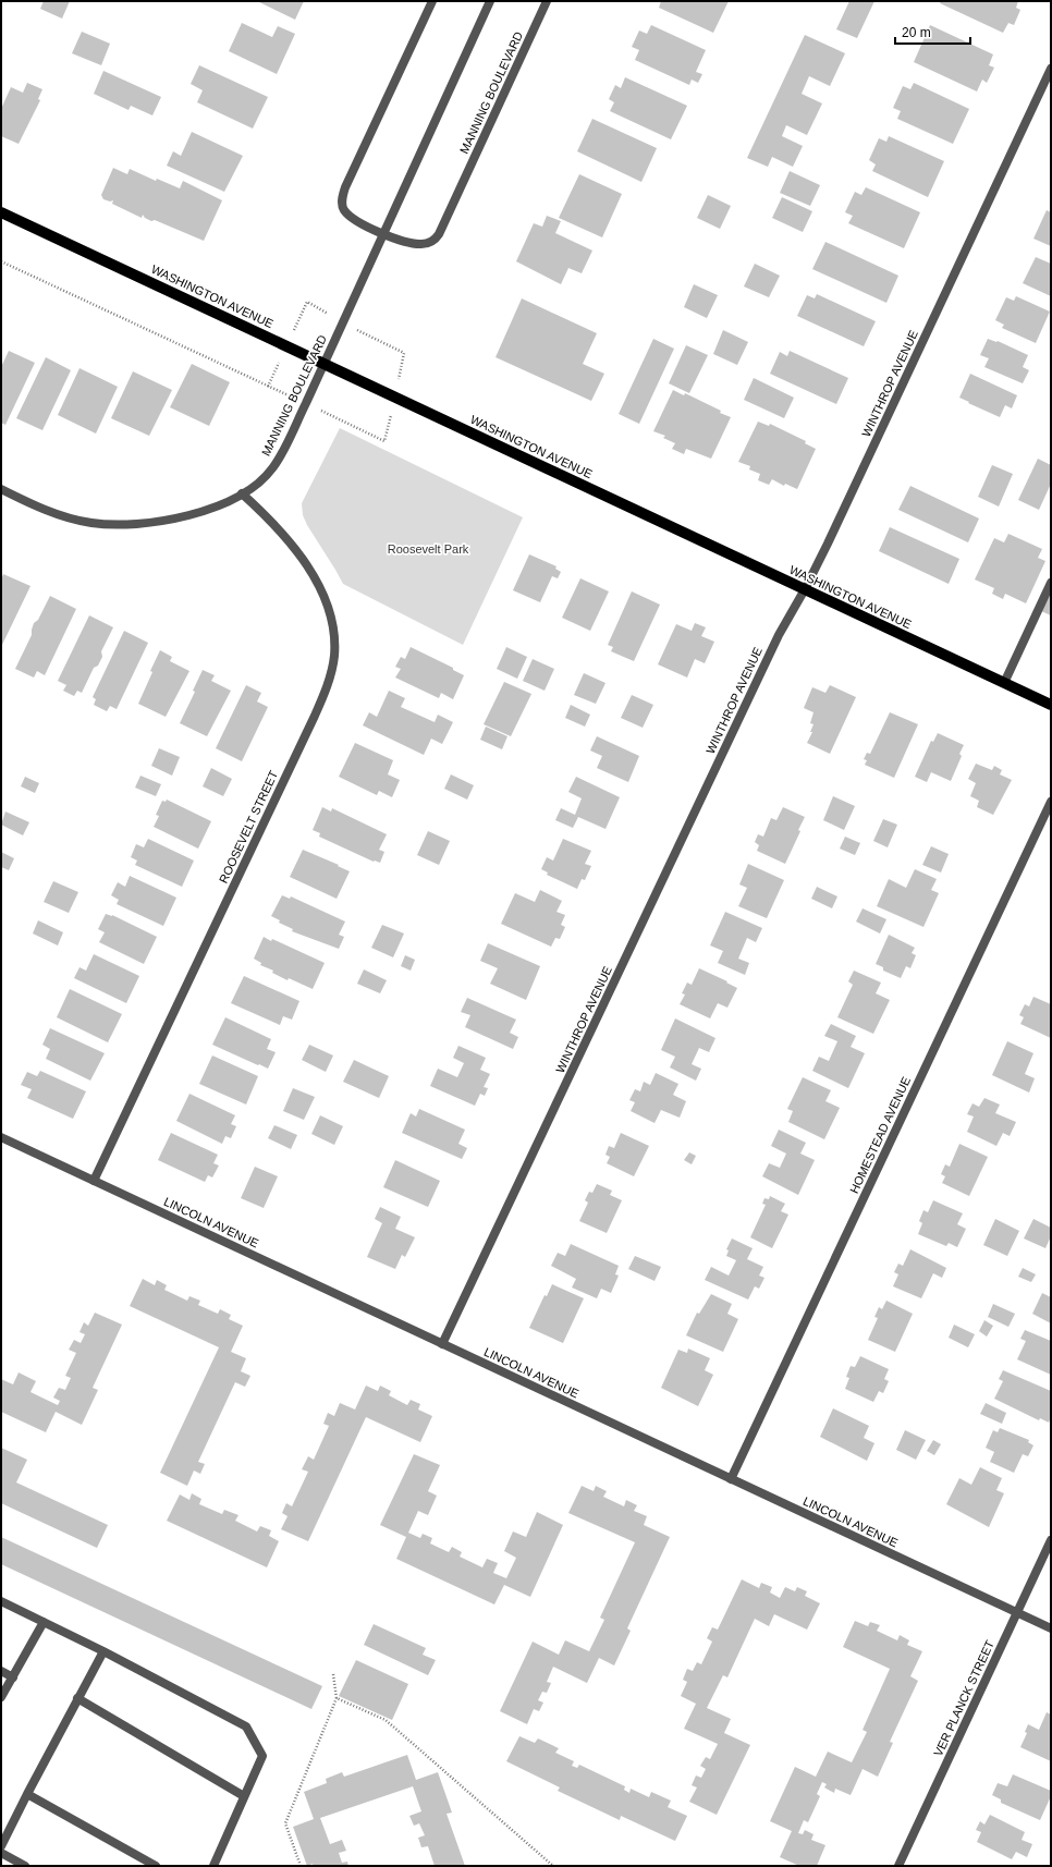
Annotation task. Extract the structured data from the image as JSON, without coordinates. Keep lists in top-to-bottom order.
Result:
{
  "streets": {
    "main road": ["WASHINGTON AVENUE"],
    "street": [
      "MANNING BOULEVARD",
      "WINTHROP AVENUE",
      "ROOSEVELT STREET",
      "HOMESTEAD AVENUE",
      "LINCOLN AVENUE",
      "VER PLANCK STREET"
    ]
  },
  "crossings": [
    ["MANNING BOULEVARD", "WASHINGTON AVENUE"],
    ["MANNING BOULEVARD", "ROOSEVELT STREET"],
    ["WASHINGTON AVENUE", "WINTHROP AVENUE"],
    ["WINTHROP AVENUE", "LINCOLN AVENUE"],
    ["ROOSEVELT STREET", "LINCOLN AVENUE"],
    ["HOMESTEAD AVENUE", "LINCOLN AVENUE"],
    ["LINCOLN AVENUE", "VER PLANCK STREET"]
  ],
  "parks": ["Roosevelt Park"],
  "scale_bar": "20 m"
}
